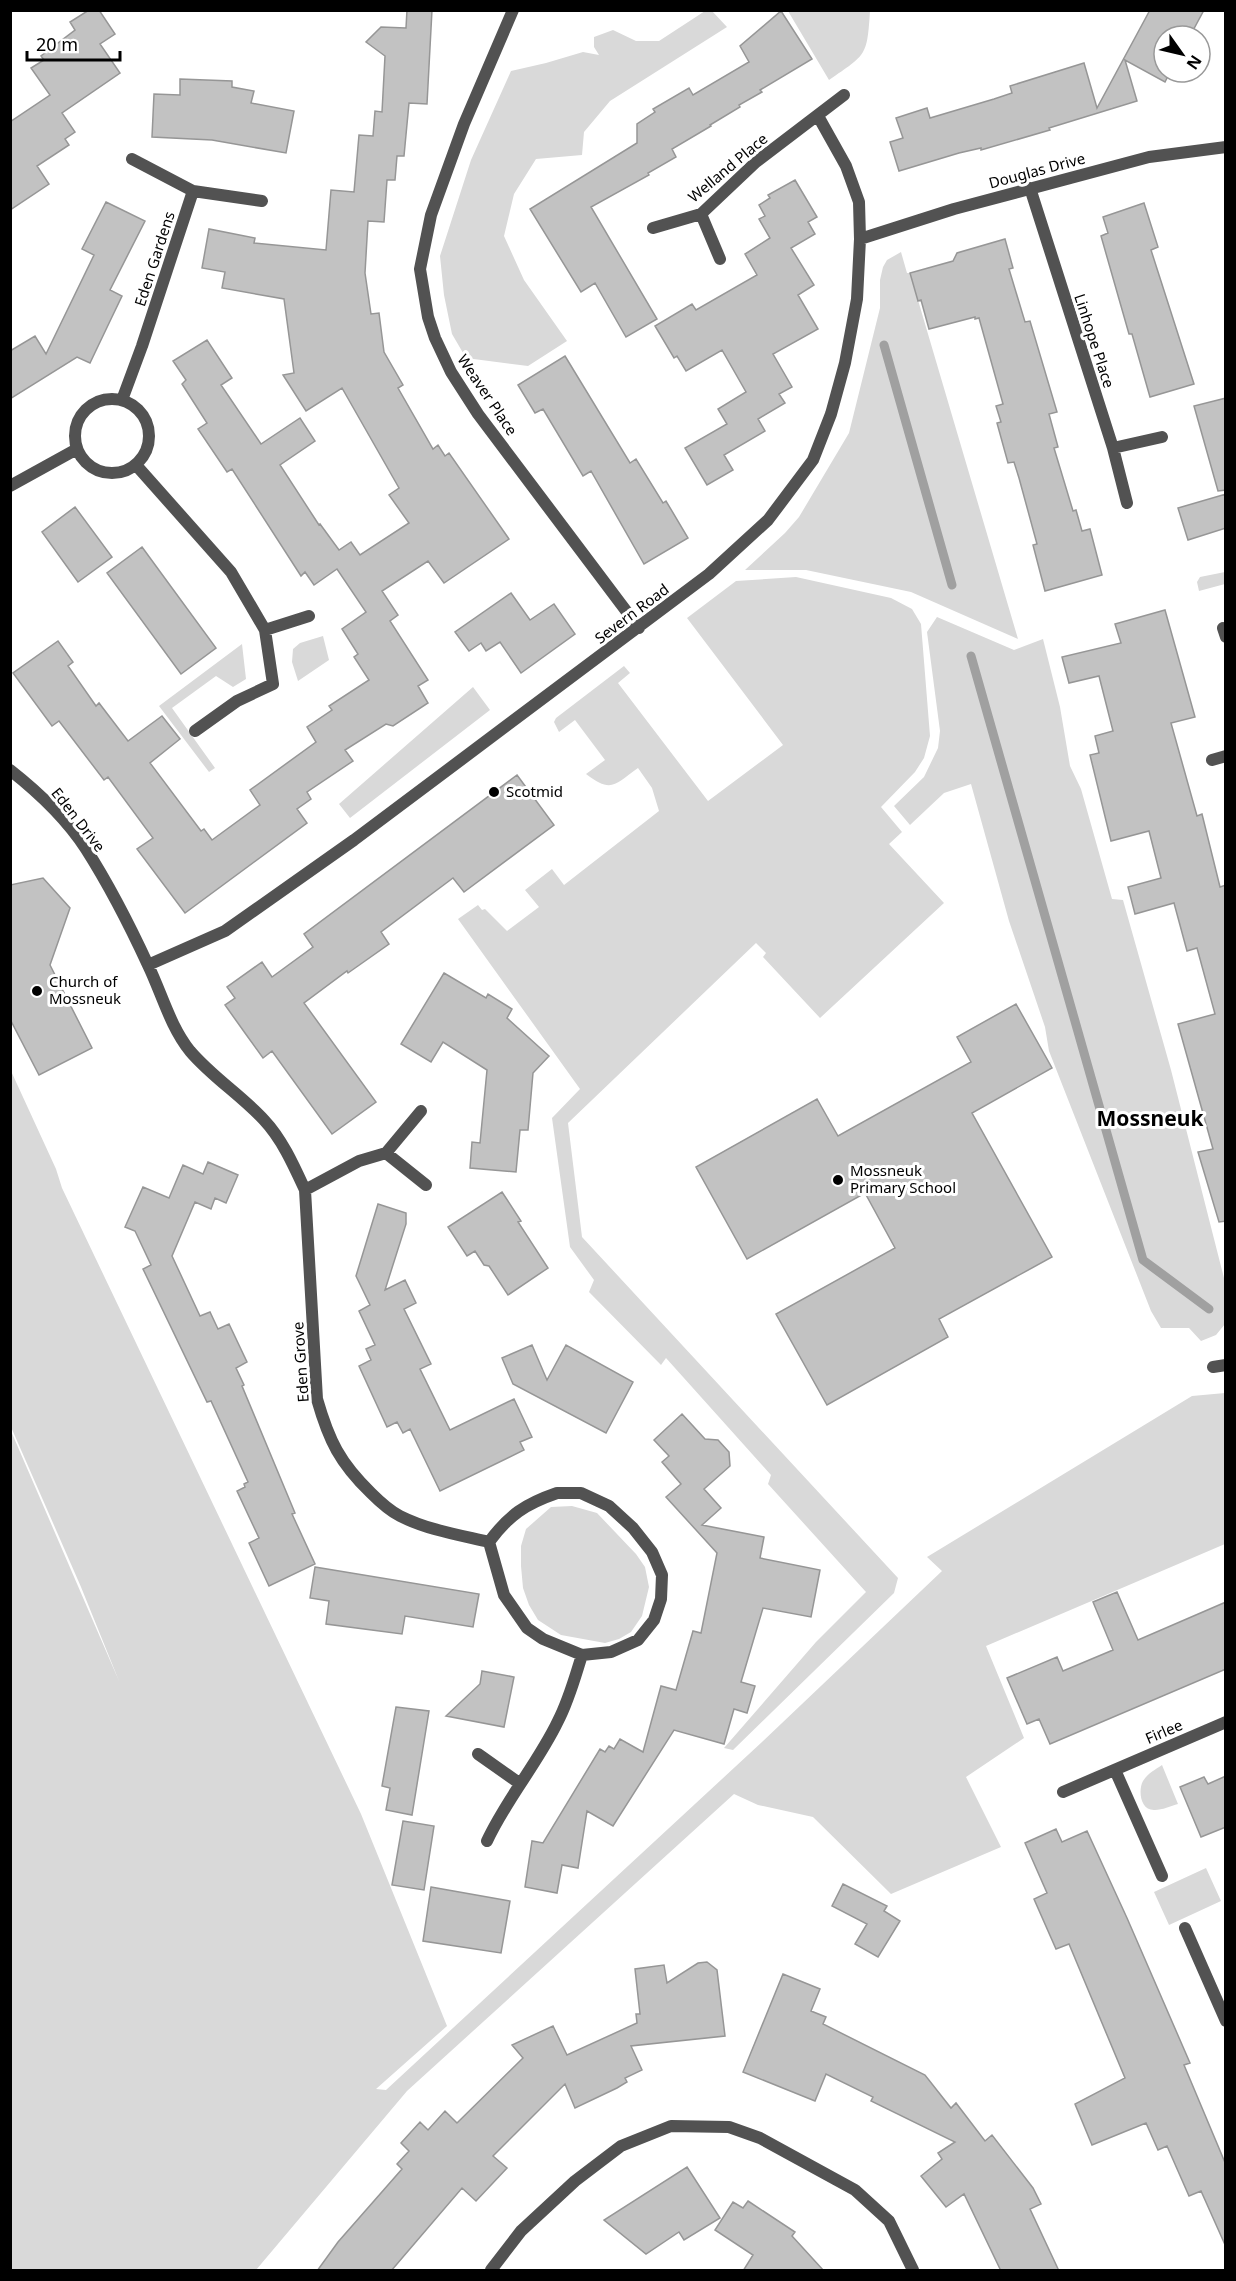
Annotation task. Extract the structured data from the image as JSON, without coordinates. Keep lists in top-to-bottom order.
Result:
{
  "streets": {
    "street": [
      "Welland Place",
      "Douglas Drive",
      "Eden Gardens",
      "Linhope Place",
      "Weaver Place",
      "Severn Road",
      "Eden Drive",
      "Eden Grove",
      "Firlee"
    ]
  },
  "crossings": [
    ["Welland Place", "Severn Road"],
    ["Douglas Drive", "Linhope Place"],
    ["Douglas Drive", "Severn Road"],
    ["Weaver Place", "Severn Road"],
    ["Severn Road", "Eden Grove"],
    ["Eden Drive", "Eden Grove"]
  ],
  "districts": ["Mossneuk"],
  "places": ["Scotmid", "Church of Mossneuk", "Mossneuk Primary School"],
  "scale_bar": "20 m",
  "north": "bottom right"
}
